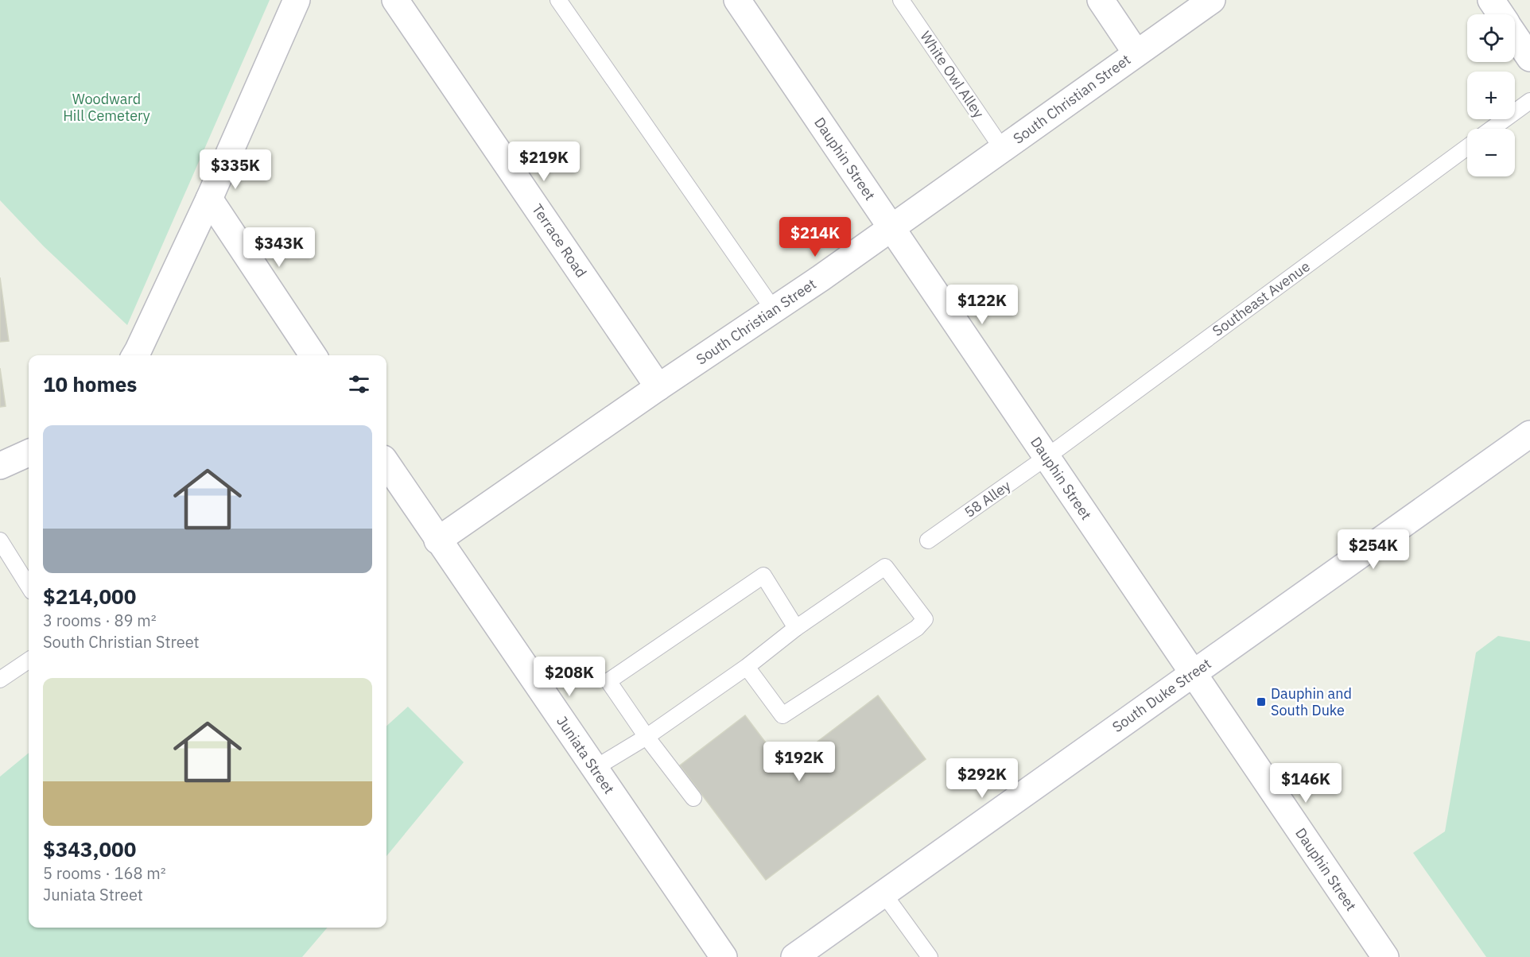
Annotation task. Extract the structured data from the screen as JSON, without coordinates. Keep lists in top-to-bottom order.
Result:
{
  "streets": {
    "street": [
      "South Christian Street",
      "Dauphin Street",
      "Terrace Road",
      "South Duke Street",
      "Juniata Street"
    ],
    "lane": ["White Owl Alley", "Southeast Avenue", "58 Alley"]
  },
  "crossings": [
    ["White Owl Alley", "South Christian Street"],
    ["South Christian Street", "Dauphin Street"],
    ["South Christian Street", "Terrace Road"],
    ["South Christian Street", "Juniata Street"],
    ["Dauphin Street", "Southeast Avenue"],
    ["Dauphin Street", "58 Alley"],
    ["Dauphin Street", "South Duke Street"],
    ["Southeast Avenue", "58 Alley"]
  ],
  "parks": ["Woodward Hill Cemetery"],
  "places": {
    "transit": ["Dauphin and South Duke"]
  },
  "page": {
    "map_buttons": ["+", "−"],
    "price": [
      "$219K",
      "$335K",
      "$214K",
      "$343K",
      "$122K",
      "$254K",
      "$208K",
      "$192K",
      "$292K",
      "$146K"
    ],
    "heading": "10 homes",
    "list": [
      {
        "name": "$214,000",
        "note": "3 rooms · 89 m² · South Christian Street"
      },
      {
        "name": "$343,000",
        "note": "5 rooms · 168 m² · Juniata Street"
      }
    ]
  }
}
